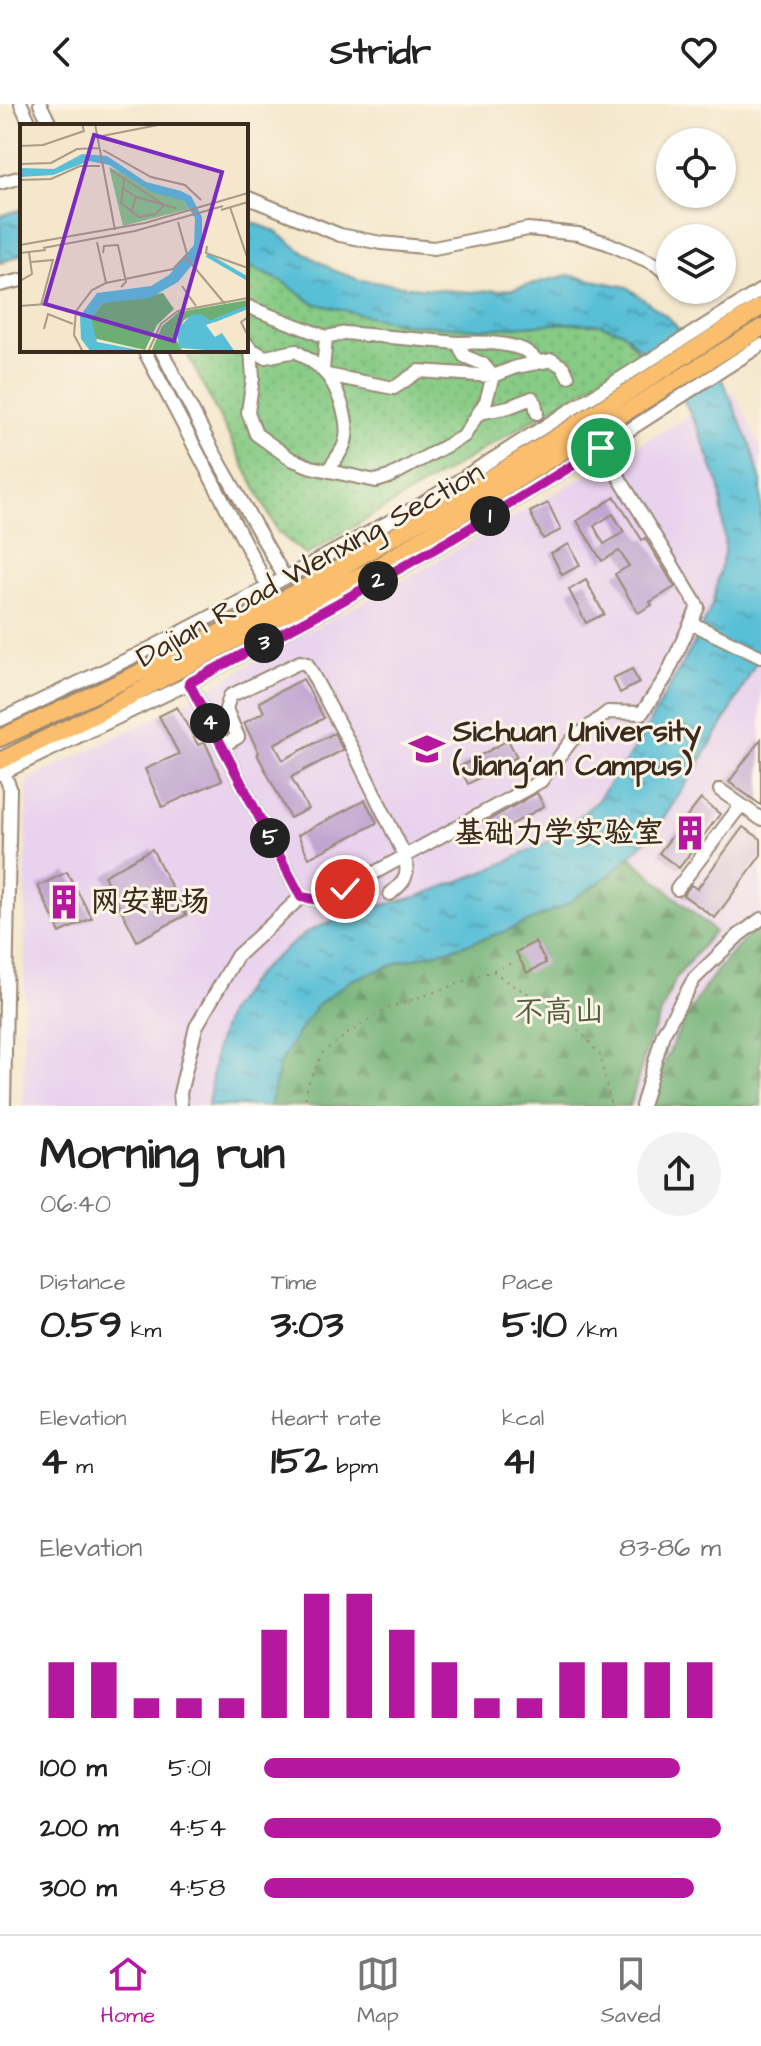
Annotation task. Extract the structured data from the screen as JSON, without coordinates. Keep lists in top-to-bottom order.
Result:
{
  "streets": {
    "main road": ["Dajian Road Wenxing Section"]
  },
  "parks": ["不高山"],
  "places": {
    "school or university": ["Sichuan University (Jiang'an Campus)"],
    "building": ["基础力学实验室", "网安靶场"]
  },
  "page": {
    "header": "Stridr",
    "pins": [
      "1",
      "2",
      "3",
      "4",
      "5"
    ],
    "heading": ["Morning run", "06:40"],
    "stats": [
      ["Distance", "0.59 km"],
      ["Time", "3:03"],
      ["Pace", "5:10 /km"],
      ["Elevation", "4 m"],
      ["Heart rate", "152 bpm"],
      ["kcal", "41"]
    ],
    "chart": ["Elevation", "83–86 m"],
    "list": [
      {
        "name": "100 m",
        "note": "5:01"
      },
      {
        "name": "200 m",
        "note": "4:54"
      },
      {
        "name": "300 m",
        "note": "4:58"
      }
    ],
    "tabs": ["Home", "Map", "Saved"]
  }
}
